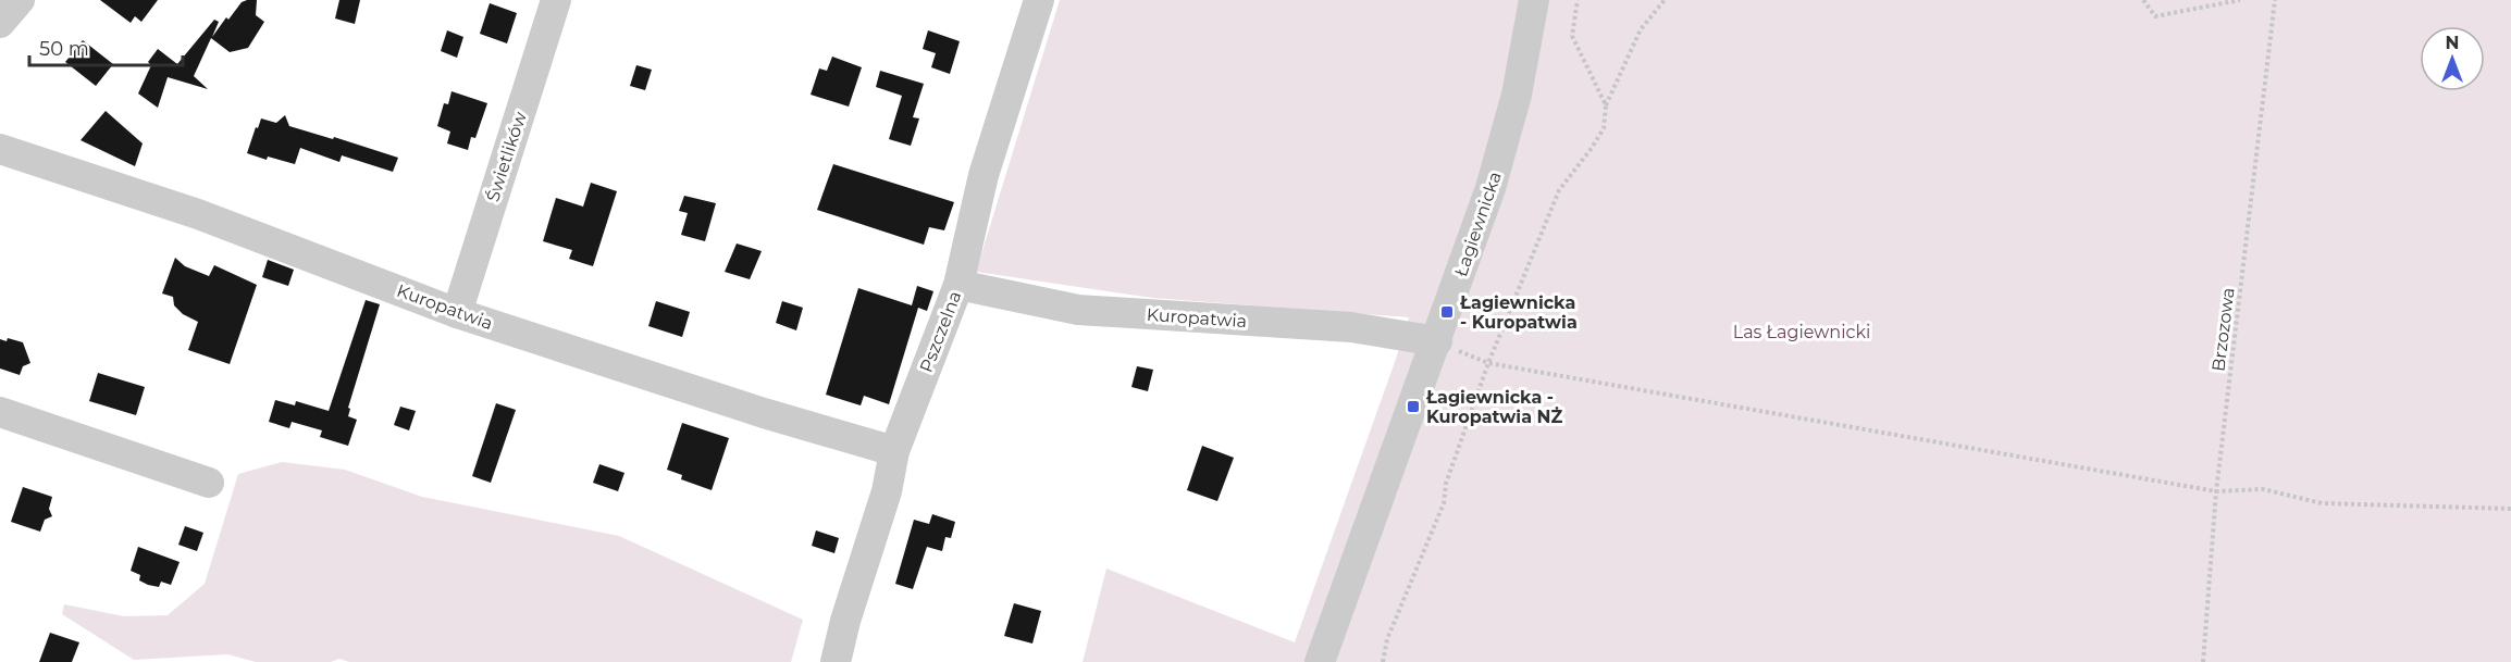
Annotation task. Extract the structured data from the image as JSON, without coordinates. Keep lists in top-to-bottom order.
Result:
{
  "streets": {
    "street": [
      "Świetlików",
      "Łagiewnicka",
      "Kuropatwia",
      "Pszczelna"
    ],
    "path": ["Brzozowa"]
  },
  "crossings": [
    ["Świetlików", "Kuropatwia"],
    ["Łagiewnicka", "Kuropatwia"],
    ["Kuropatwia", "Pszczelna"]
  ],
  "parks": ["Las Łagiewnicki"],
  "places": {
    "transit": ["Łagiewnicka - Kuropatwia", "Łagiewnicka - Kuropatwia NŻ"]
  },
  "scale_bar": "50 m",
  "north": "top"
}
